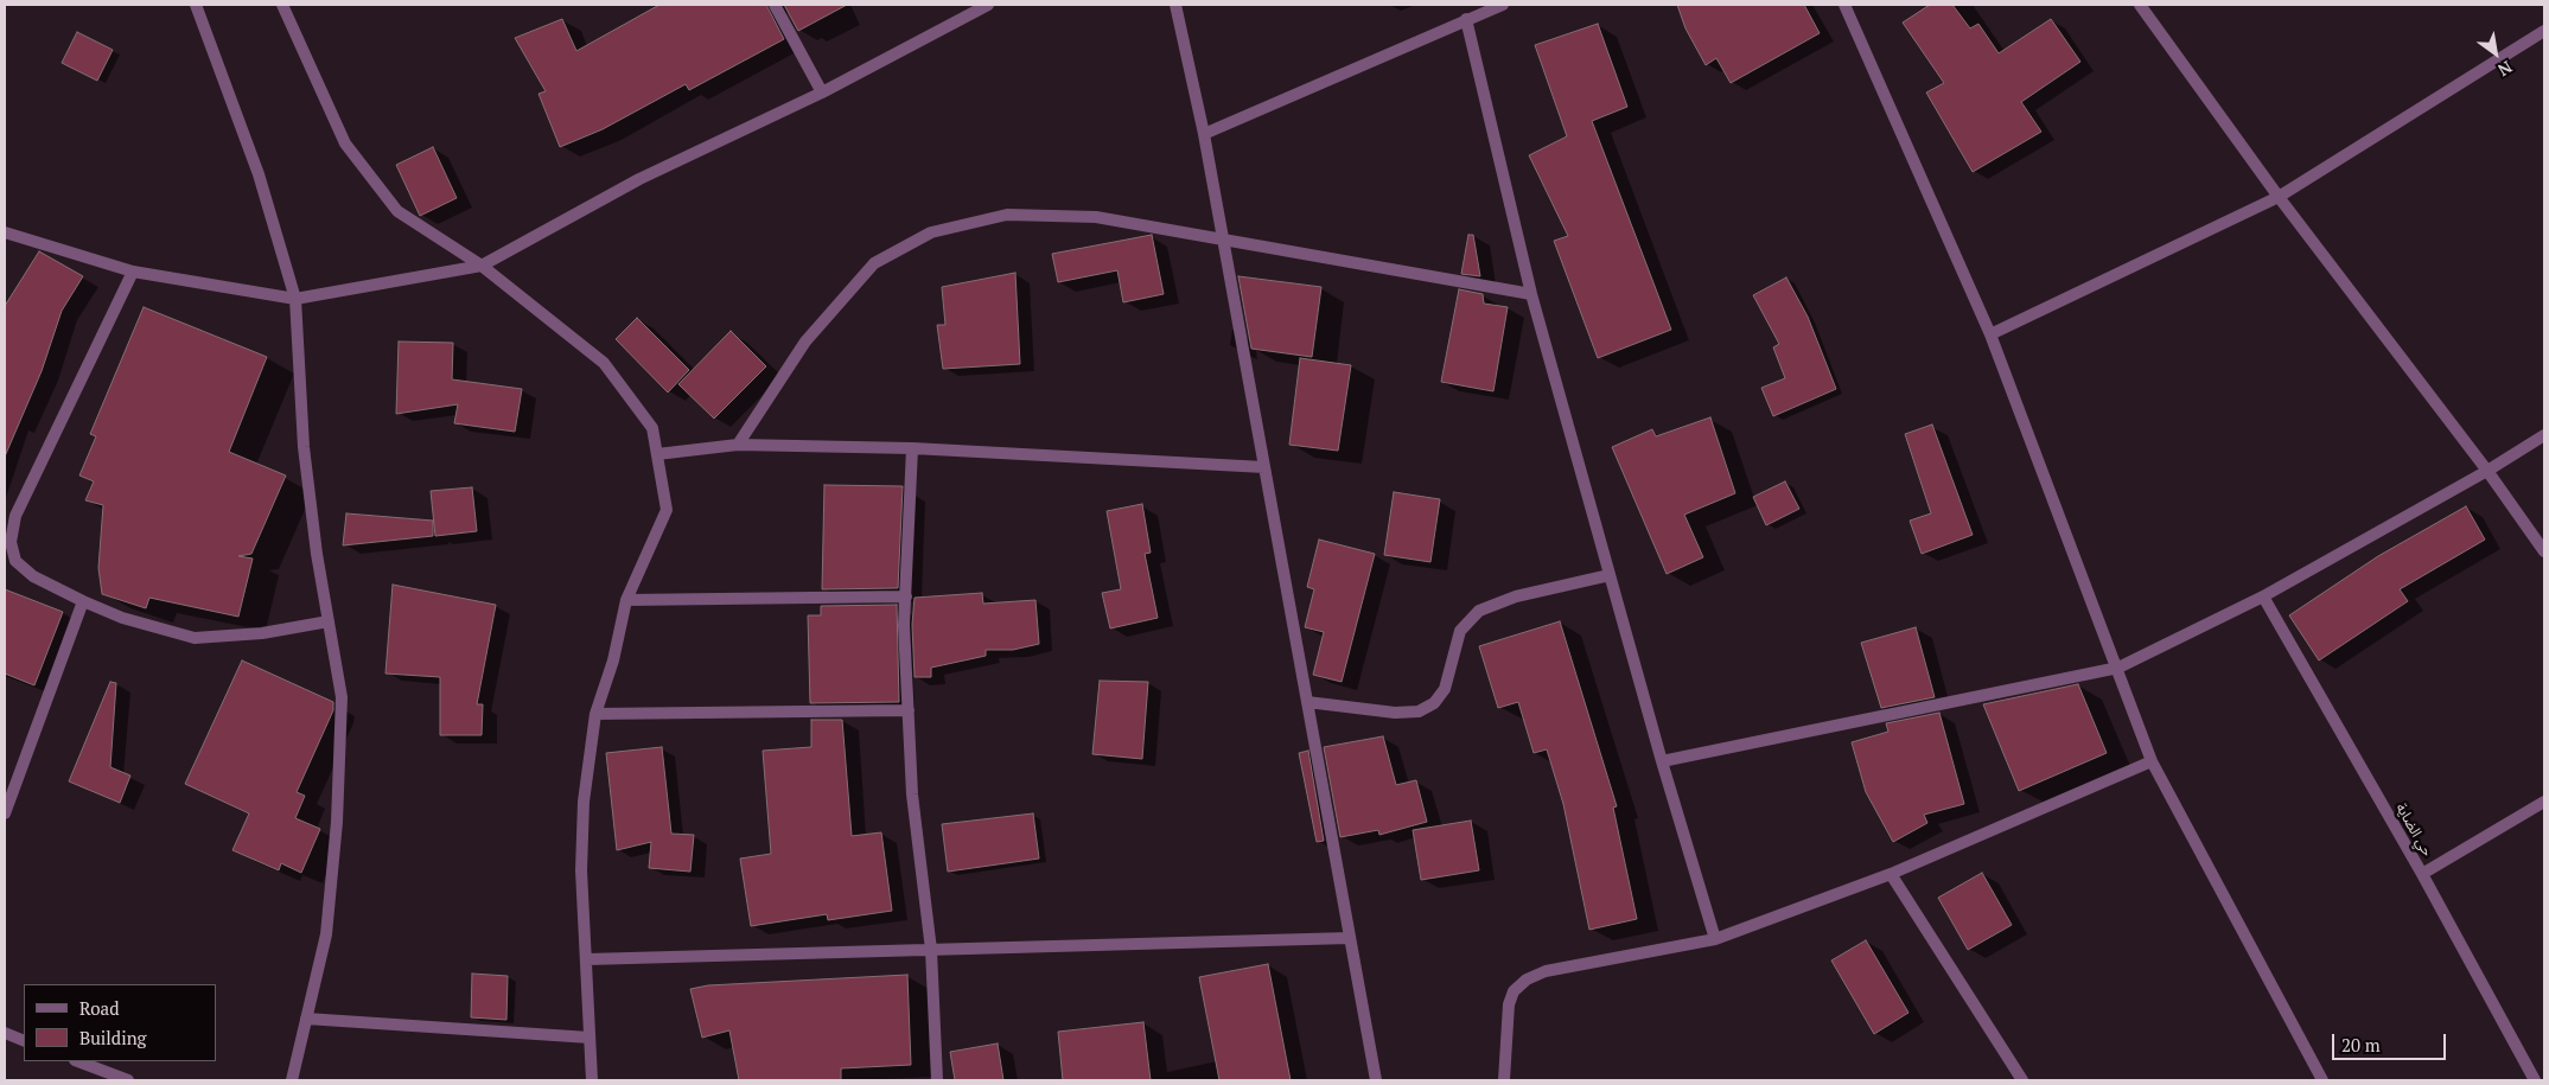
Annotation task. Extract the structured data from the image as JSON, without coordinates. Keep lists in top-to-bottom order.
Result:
{
  "streets": {
    "street": ["حي الضاية"]
  },
  "legend": ["Road", "Building"],
  "scale_bar": "20 m",
  "north": "bottom right"
}
